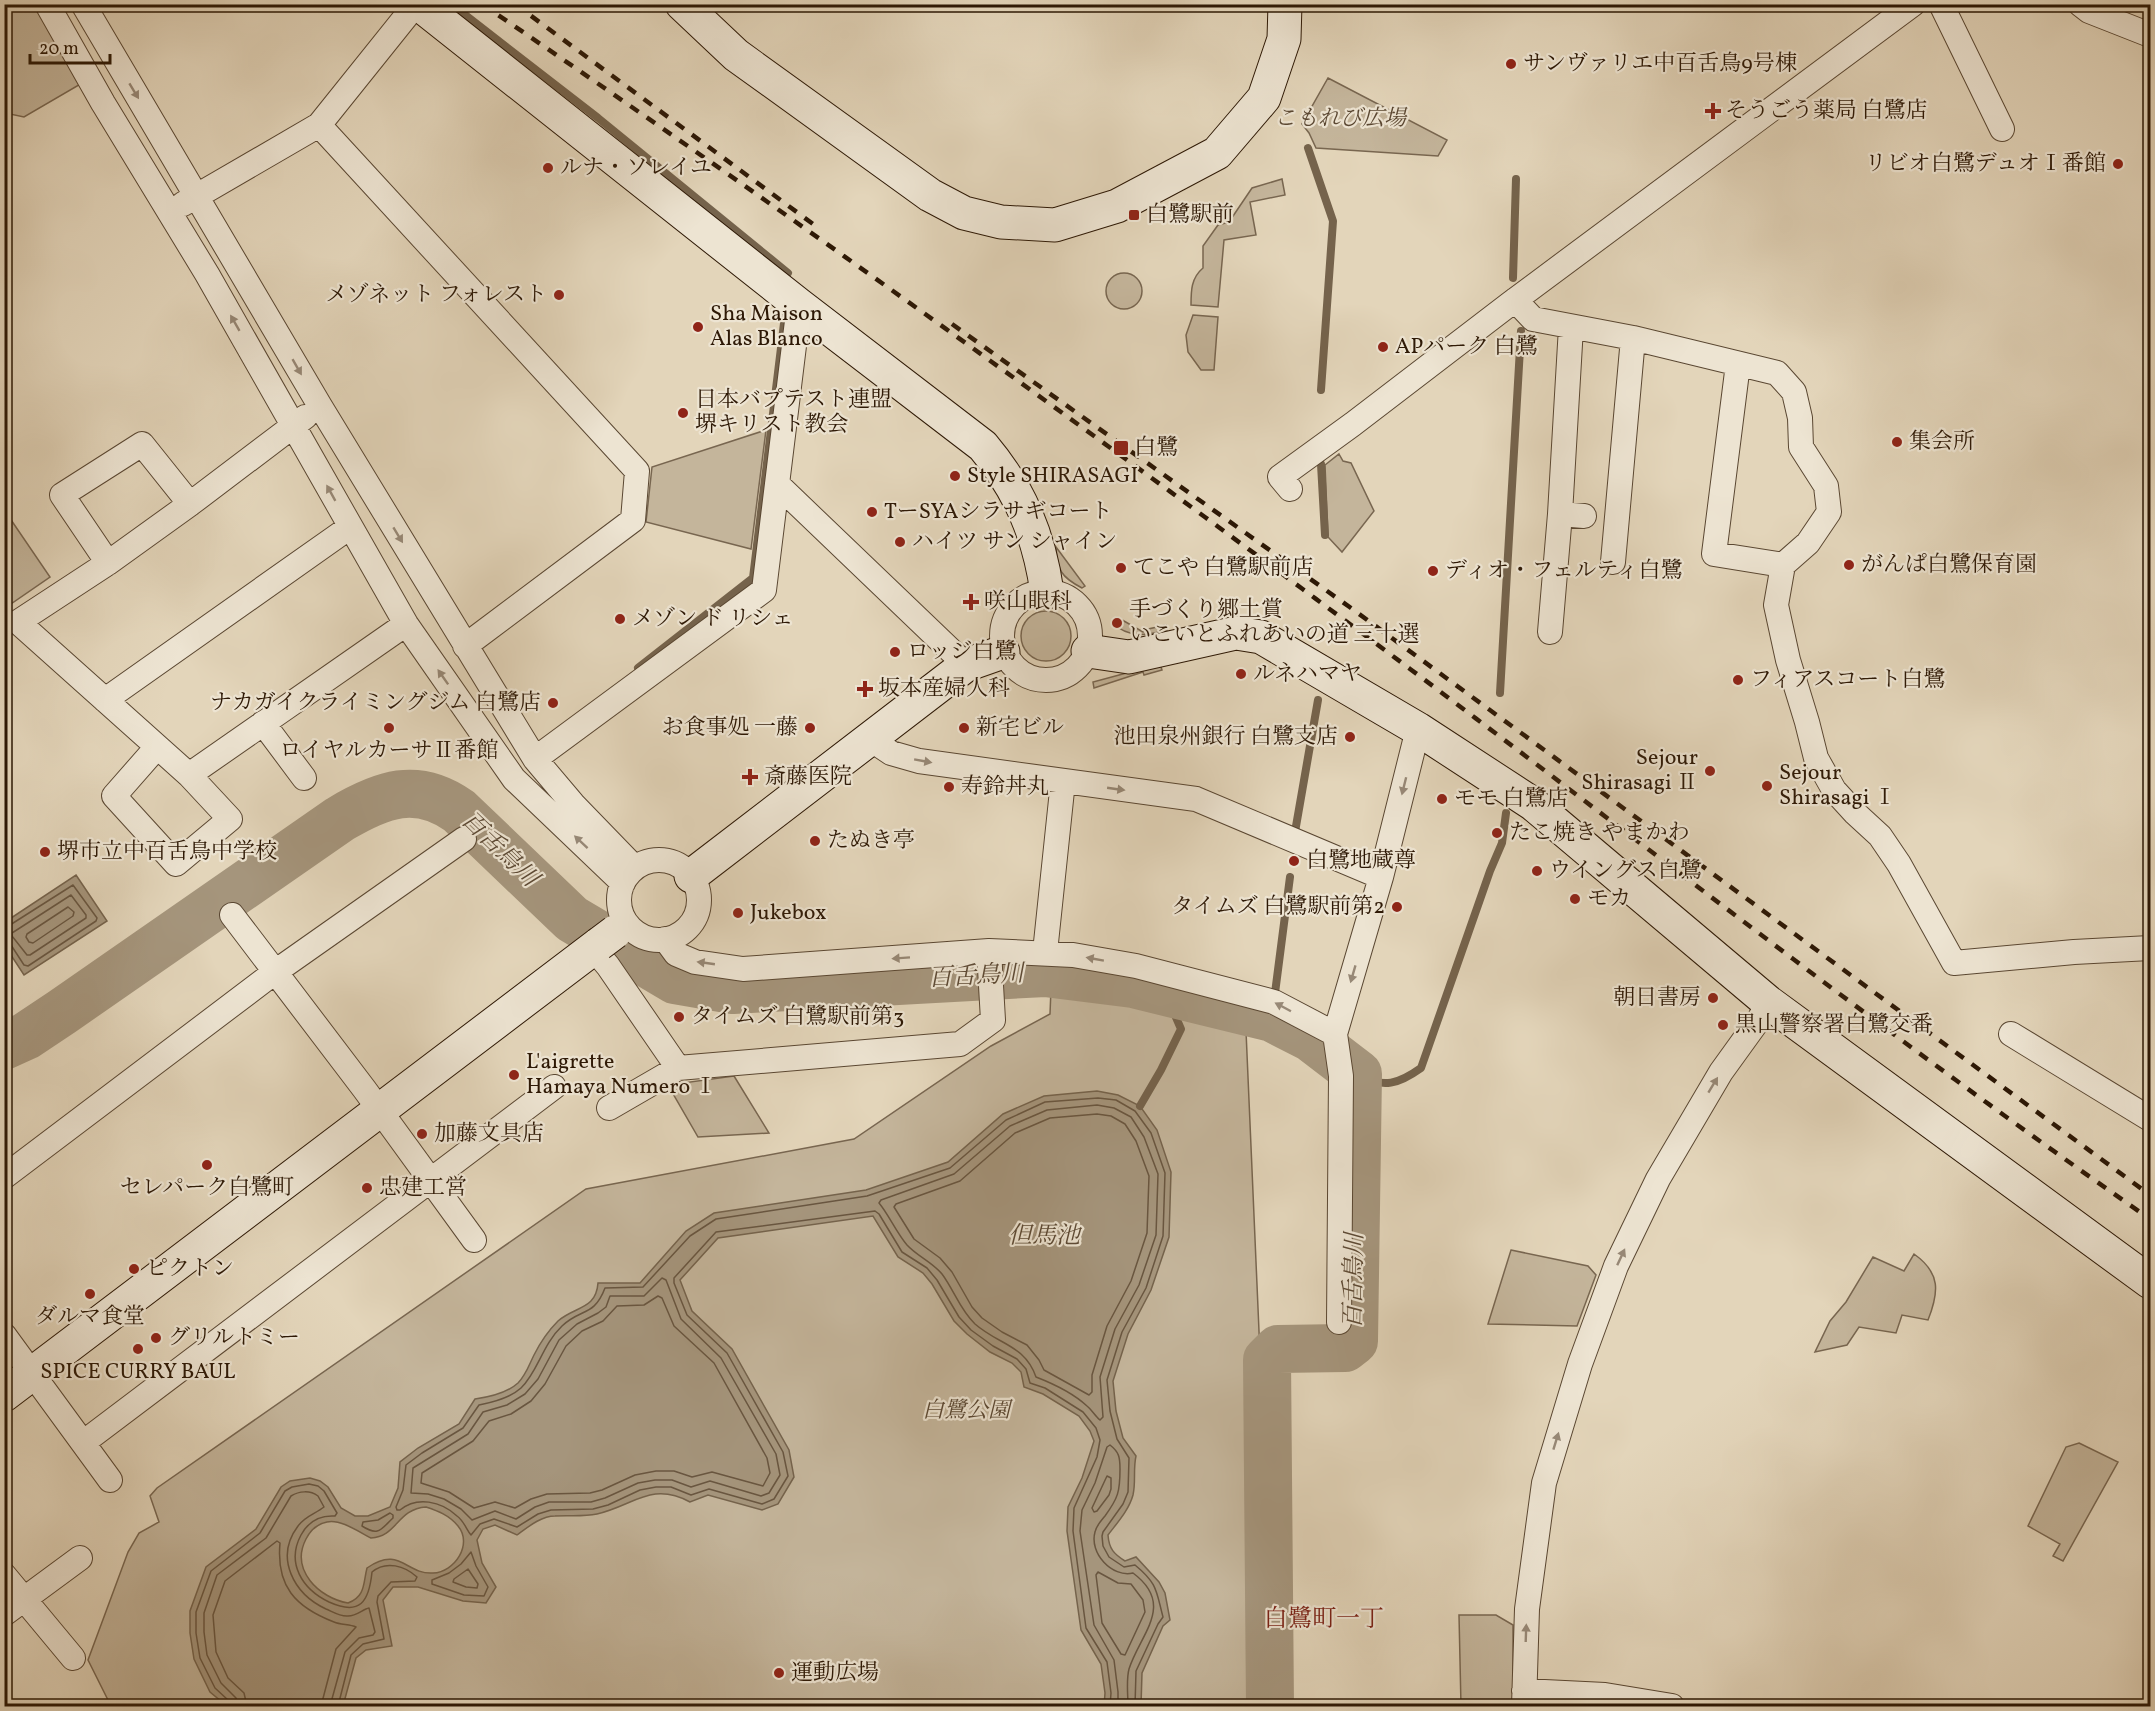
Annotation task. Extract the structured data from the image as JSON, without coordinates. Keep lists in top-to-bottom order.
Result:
{
  "districts": ["白鷺町一丁"],
  "water": ["百舌鳥川", "但馬池"],
  "parks": ["こもれび広場", "白鷺公園"],
  "places": {
    "other": [
      "サンヴァリエ中百舌鳥9号棟",
      "リビオ白鷺デュオⅠ番館",
      "ルナ・ソレイユ",
      "メゾネット フォレスト",
      "Sha Maison Alas Blanco",
      "APパーク 白鷺",
      "日本バプテスト連盟 堺キリスト教会",
      "集会所",
      "Style SHIRASAGI",
      "TーSYAシラサギコート",
      "ハイツ サン シャイン",
      "がんぱ白鷺保育園",
      "てこや 白鷺駅前店",
      "ディオ・フェルティ白鷺",
      "メゾン ド リシェ",
      "手づくり郷土賞 いこいとふれあいの道 三十選",
      "ロッジ白鷺",
      "ルネハマヤ",
      "フィアスコート白鷺",
      "ナカガイクライミングジム 白鷺店",
      "ロイヤルカーサⅡ番館",
      "お食事処 一藤",
      "新宅ビル",
      "池田泉州銀行 白鷺支店",
      "Sejour Shirasagi Ⅱ",
      "Sejour Shirasagi Ⅰ",
      "寿鈴丼丸",
      "モモ 白鷺店",
      "たこ焼き やまかわ",
      "たぬき亭",
      "堺市立中百舌鳥中学校",
      "白鷺地蔵尊",
      "ウイングス白鷺",
      "モカ",
      "タイムズ 白鷺駅前第2",
      "Jukebox",
      "朝日書房",
      "タイムズ 白鷺駅前第3",
      "黒山警察署白鷺交番",
      "L'aigrette Hamaya Numero Ⅰ",
      "加藤文具店",
      "セレパーク白鷺町",
      "忠建工営",
      "ピクトン",
      "ダルマ食堂",
      "グリルトミー",
      "SPICE CURRY BAUL",
      "運動広場"
    ],
    "health": [
      "そうごう薬局 白鷺店",
      "咲山眼科",
      "坂本産婦人科",
      "斎藤医院"
    ],
    "transit": ["白鷺駅前", "白鷺"]
  },
  "scale_bar": "20 m"
}
